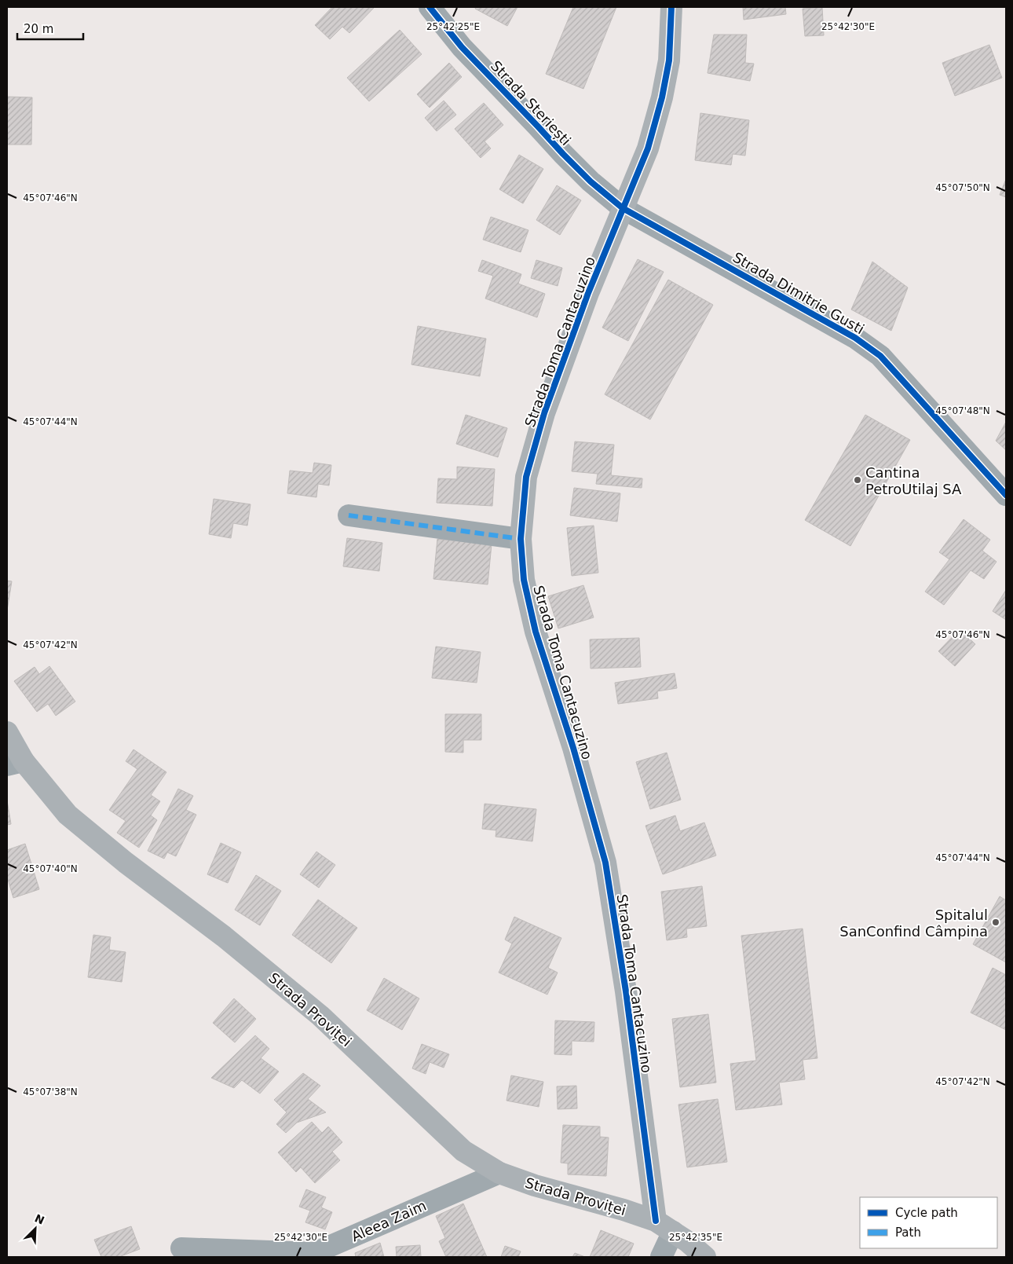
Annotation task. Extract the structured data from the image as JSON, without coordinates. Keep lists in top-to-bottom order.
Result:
{
  "streets": {
    "street": [
      "Strada Steriești",
      "Strada Dimitrie Gusti",
      "Strada Toma Cantacuzino",
      "Strada Proviței",
      "Aleea Zaim"
    ]
  },
  "crossings": [
    ["Strada Steriești", "Strada Dimitrie Gusti"],
    ["Strada Steriești", "Strada Toma Cantacuzino"],
    ["Strada Dimitrie Gusti", "Strada Toma Cantacuzino"],
    ["Strada Toma Cantacuzino", "Strada Proviței"],
    ["Strada Proviței", "Aleea Zaim"]
  ],
  "places": ["Cantina PetroUtilaj SA", "Spitalul SanConfind Câmpina"],
  "legend": ["Cycle path", "Path"],
  "scale_bar": "20 m",
  "north": "top right",
  "coordinates": [
    "25°42'30\"E",
    "25°42'25\"E",
    "45°07'50\"N",
    "45°07'46\"N",
    "45°07'48\"N",
    "45°07'44\"N",
    "45°07'42\"N",
    "45°07'40\"N",
    "45°07'38\"N",
    "25°42'35\"E"
  ]
}
